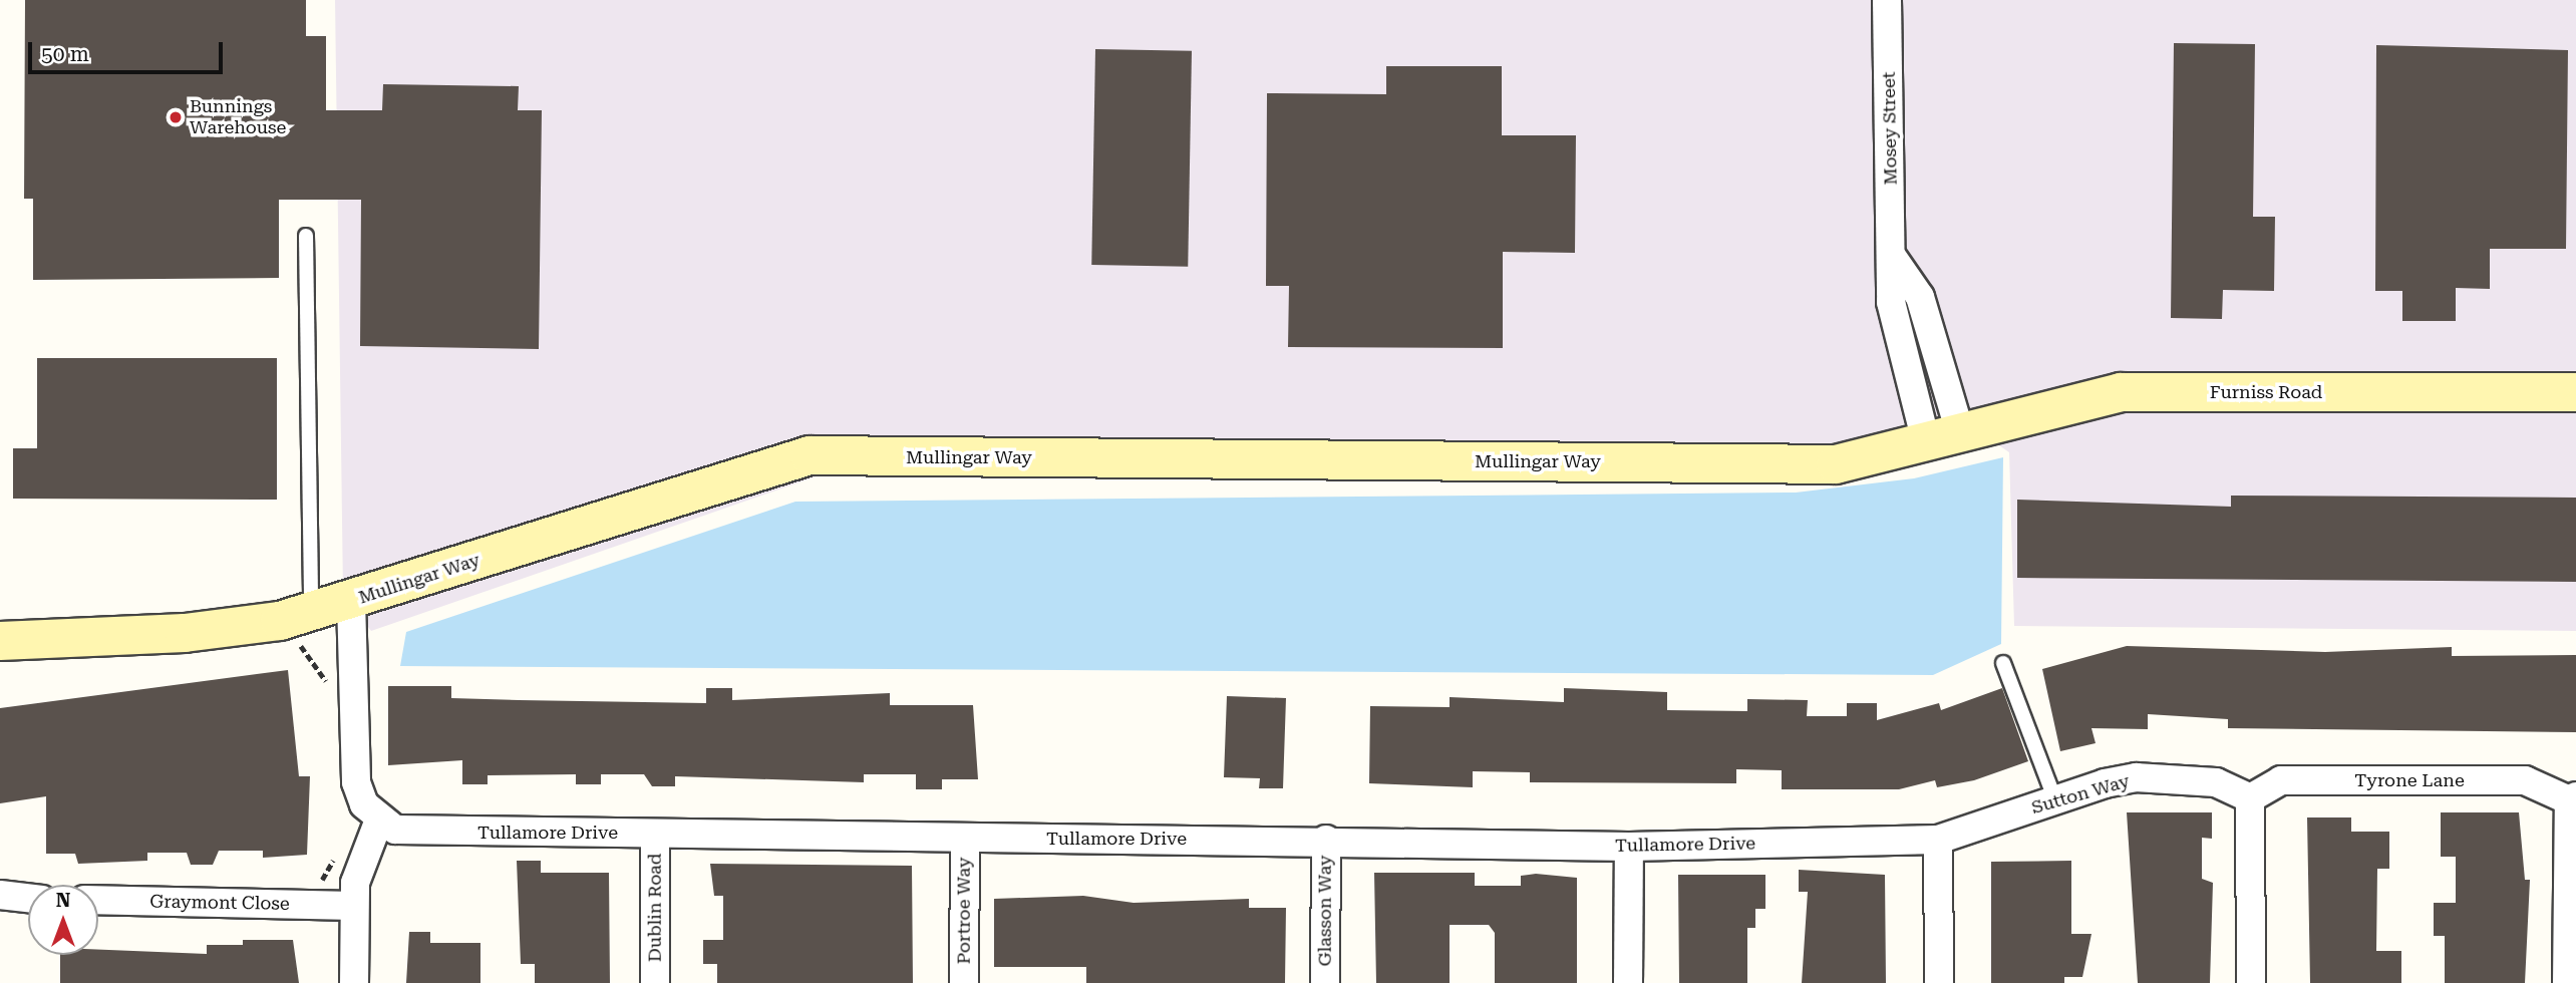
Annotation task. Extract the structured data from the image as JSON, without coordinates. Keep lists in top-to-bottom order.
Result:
{
  "streets": {
    "street": [
      "Mosey Street",
      "Furniss Road",
      "Mullingar Way",
      "Tyrone Lane",
      "Sutton Way",
      "Tullamore Drive",
      "Graymont Close",
      "Dublin Road",
      "Portroe Way",
      "Glasson Way"
    ]
  },
  "crossings": [
    ["Mosey Street", "Furniss Road"],
    ["Mosey Street", "Mullingar Way"],
    ["Furniss Road", "Mullingar Way"],
    ["Tyrone Lane", "Sutton Way"],
    ["Sutton Way", "Tullamore Drive"],
    ["Tullamore Drive", "Dublin Road"],
    ["Tullamore Drive", "Portroe Way"],
    ["Tullamore Drive", "Glasson Way"]
  ],
  "places": ["Bunnings Warehouse"],
  "scale_bar": "50 m",
  "north": "top"
}
